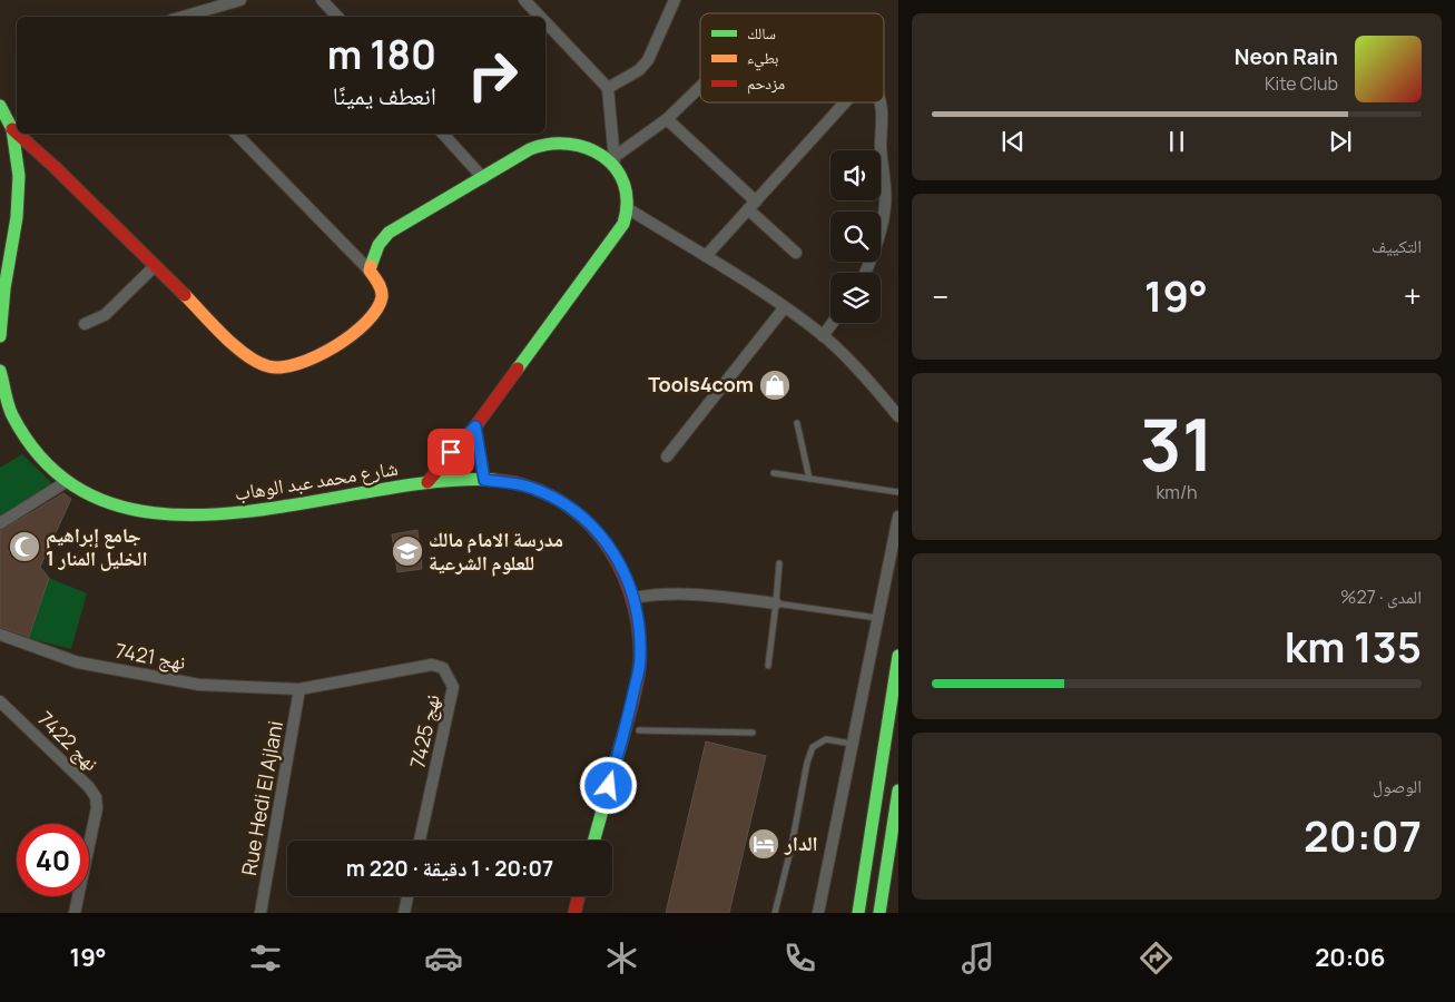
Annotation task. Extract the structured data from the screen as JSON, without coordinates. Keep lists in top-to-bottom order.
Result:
{
  "streets": {
    "main road": ["شارع محمد عبد الوهاب"],
    "street": [
      "نهج 7421",
      "نهج 7425",
      "نهج 7422",
      "Rue Hedi El Ajlani"
    ]
  },
  "crossings": [
    ["نهج 7421", "نهج 7425"],
    ["نهج 7421", "Rue Hedi El Ajlani"],
    ["نهج 7425", "Rue Hedi El Ajlani"]
  ],
  "places": {
    "shop": ["Tools4com"],
    "mosque": ["جامع إبراهيم الخليل المنار 1"],
    "school or university": ["مدرسة الامام مالك للعلوم الشرعية"],
    "hotel": ["الدار"]
  },
  "legend": ["سالك", "بطيء", "مزدحم"],
  "page": {
    "turn": ["180 m", "انعطف يمينًا"],
    "song": ["Neon Rain", "Kite Club"],
    "tile": [
      "التكييف",
      ["31", "km/h"],
      ["المدى · 27%", "135 km"],
      ["الوصول", "20:07"]
    ],
    "heat": ["−", "19°", "+"],
    "limit": "40",
    "trip": "20:07 · 1 دقيقة · 220 m",
    "tabs": ["20:06", "19°"]
  }
}
